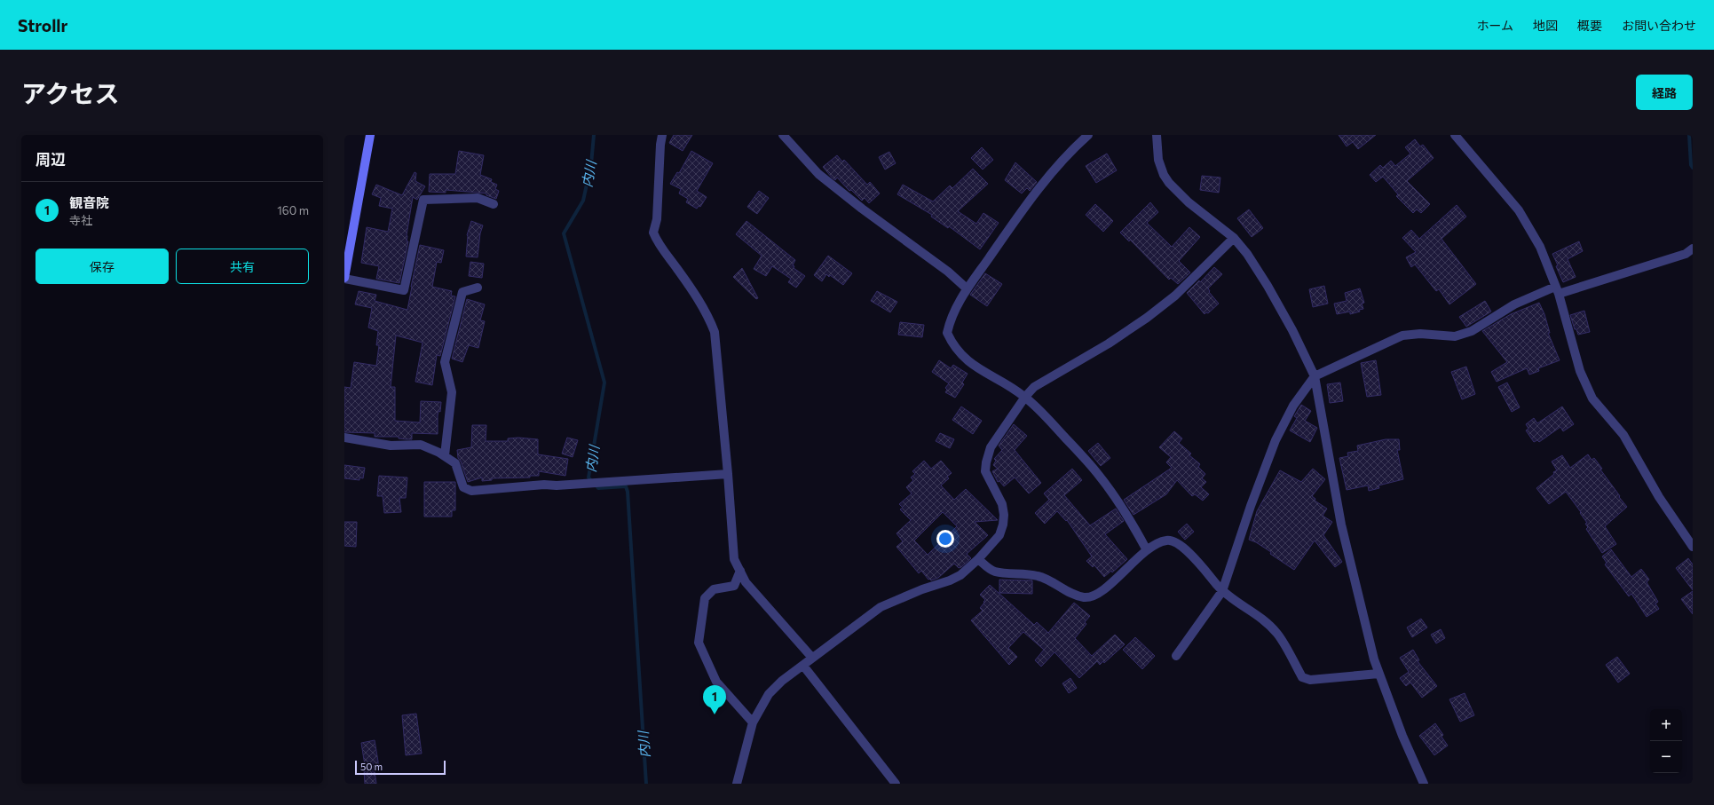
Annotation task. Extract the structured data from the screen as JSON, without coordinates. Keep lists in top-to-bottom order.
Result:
{
  "water": ["内川"],
  "scale_bar": "50 m",
  "page": {
    "header": "Strollr",
    "nav": [
      "ホーム",
      "地図",
      "概要",
      "お問い合わせ"
    ],
    "title": "アクセス",
    "buttons": [
      "経路",
      ["保存", "共有"]
    ],
    "heading": "周辺",
    "list": [
      {
        "mark": "1",
        "name": "観音院",
        "note": "寺社",
        "value": "160 m"
      }
    ],
    "pins": "1",
    "map_buttons": ["+", "−"],
    "scale": "50 m"
  }
}
